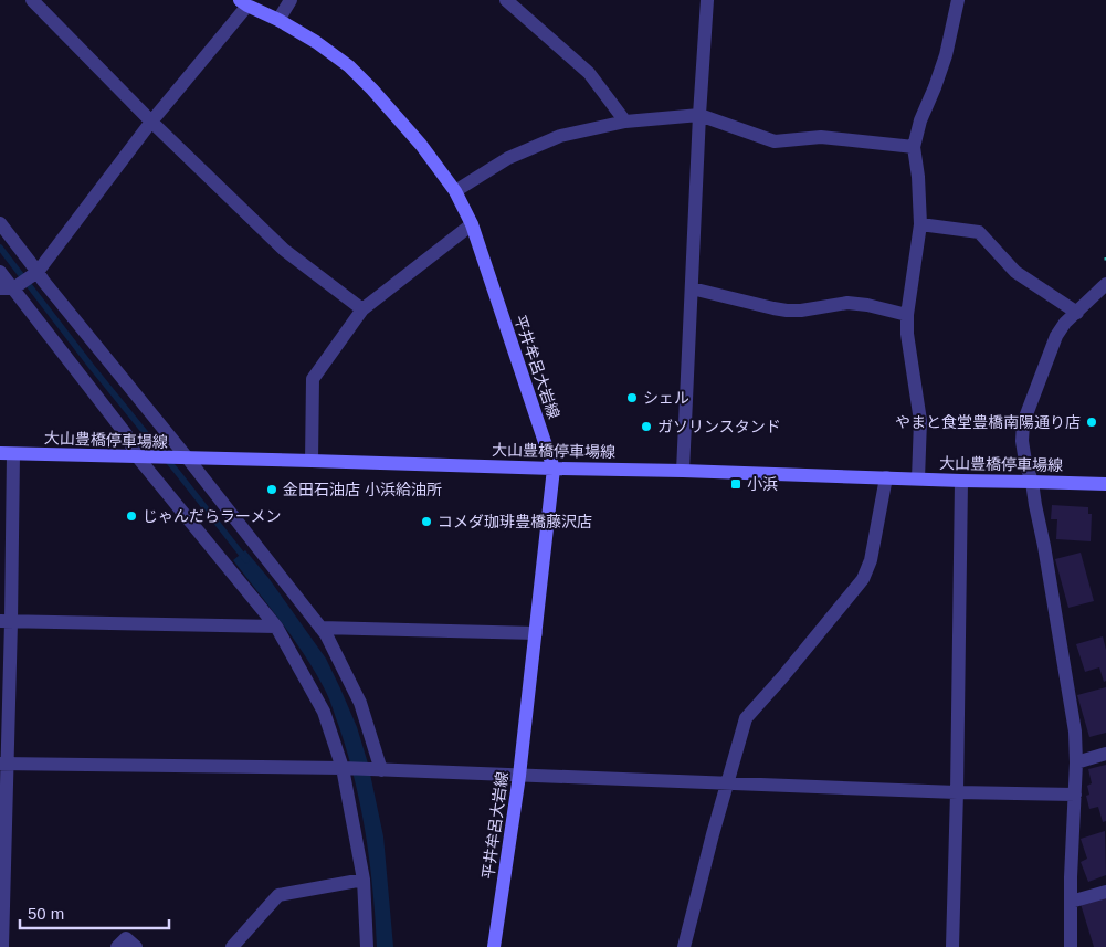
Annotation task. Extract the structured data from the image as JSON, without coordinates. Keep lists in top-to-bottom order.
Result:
{
  "streets": {
    "main road": ["平井牟呂大岩線", "大山豊橋停車場線"]
  },
  "crossings": [
    ["平井牟呂大岩線", "大山豊橋停車場線"]
  ],
  "places": {
    "other": [
      "シェル",
      "やまと食堂豊橋南陽通り店",
      "ガソリンスタンド",
      "金田石油店 小浜給油所",
      "じゃんだらラーメン",
      "コメダ珈琲豊橋藤沢店"
    ],
    "transit": ["小浜"]
  },
  "scale_bar": "50 m"
}
